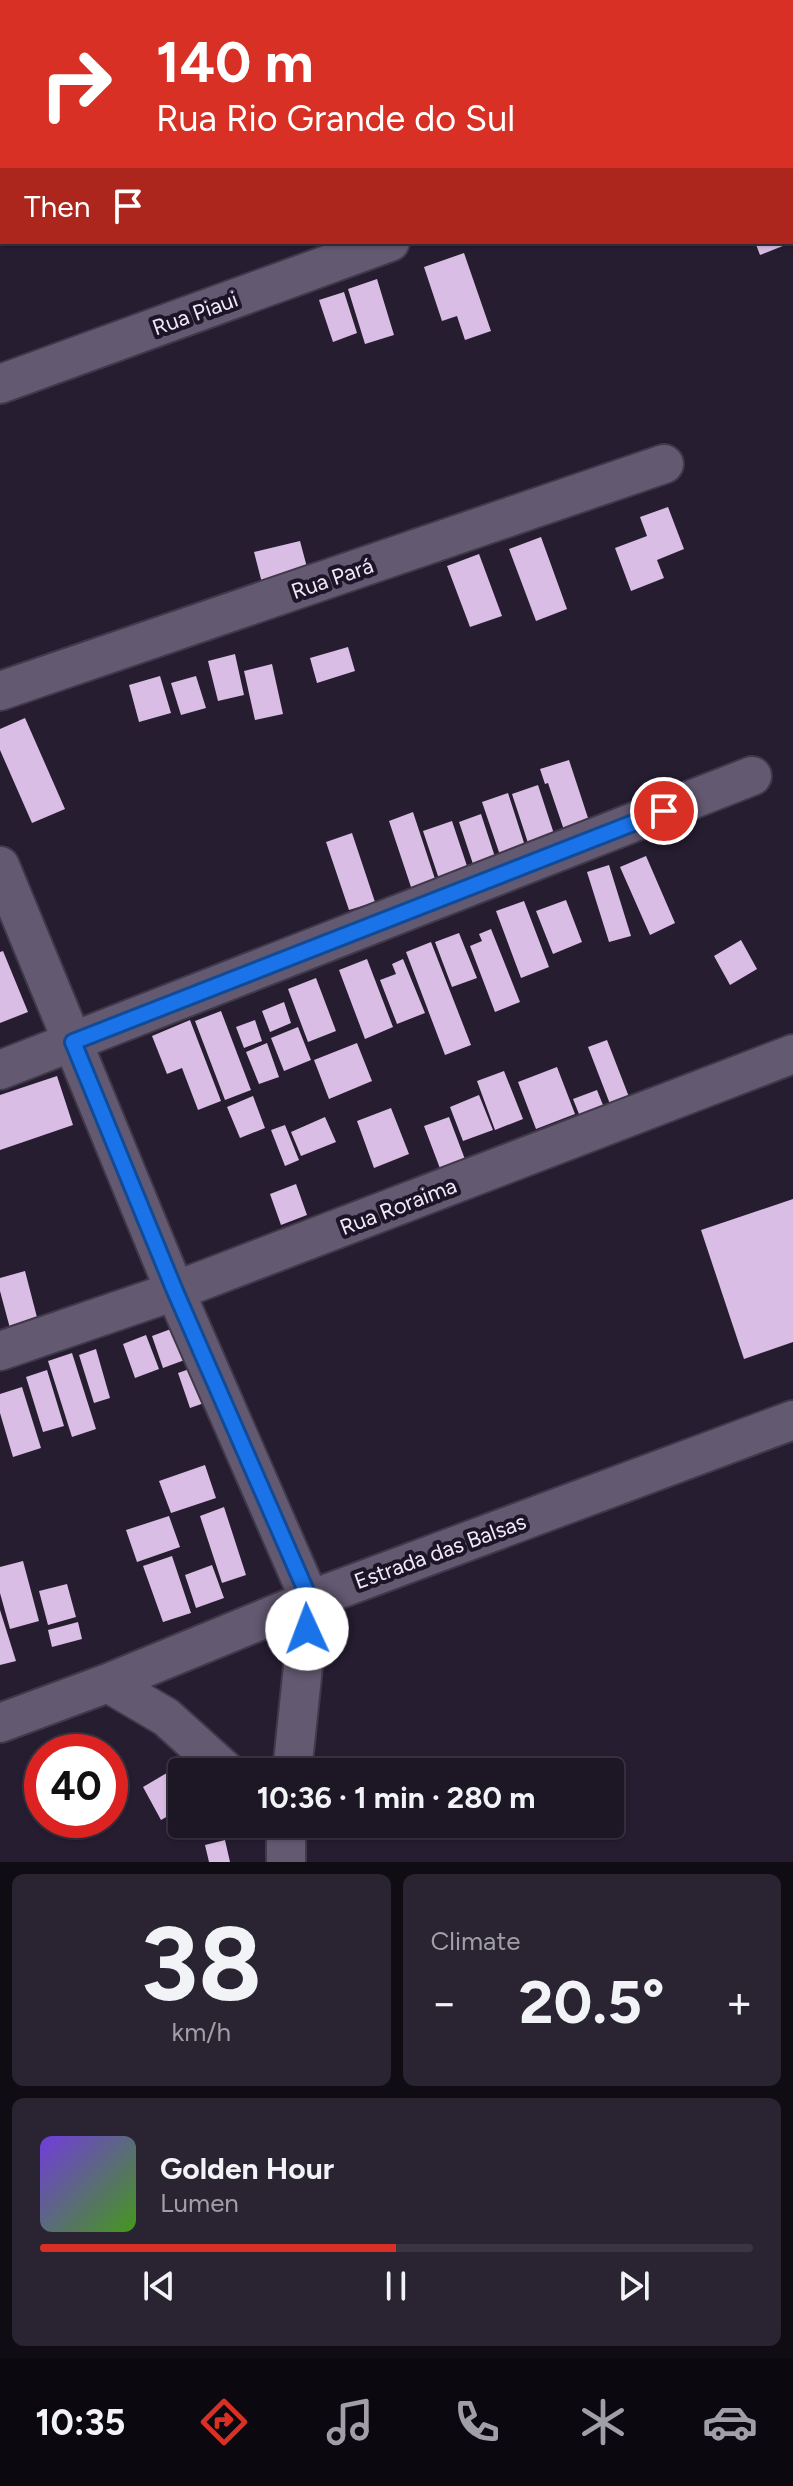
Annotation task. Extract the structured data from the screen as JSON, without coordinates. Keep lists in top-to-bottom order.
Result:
{
  "streets": {
    "street": [
      "Rua Piaui",
      "Rua Pará",
      "Rua Roraima",
      "Estrada das Balsas"
    ]
  },
  "page": {
    "turn": ["140 m", "Rua Rio Grande do Sul"],
    "then": "Then",
    "limit": "40",
    "trip": "10:36 · 1 min · 280 m",
    "tile": [
      ["38", "km/h"],
      "Climate"
    ],
    "heat": ["−", "20.5°", "+"],
    "song": ["Golden Hour", "Lumen"],
    "tabs": "10:35"
  }
}
